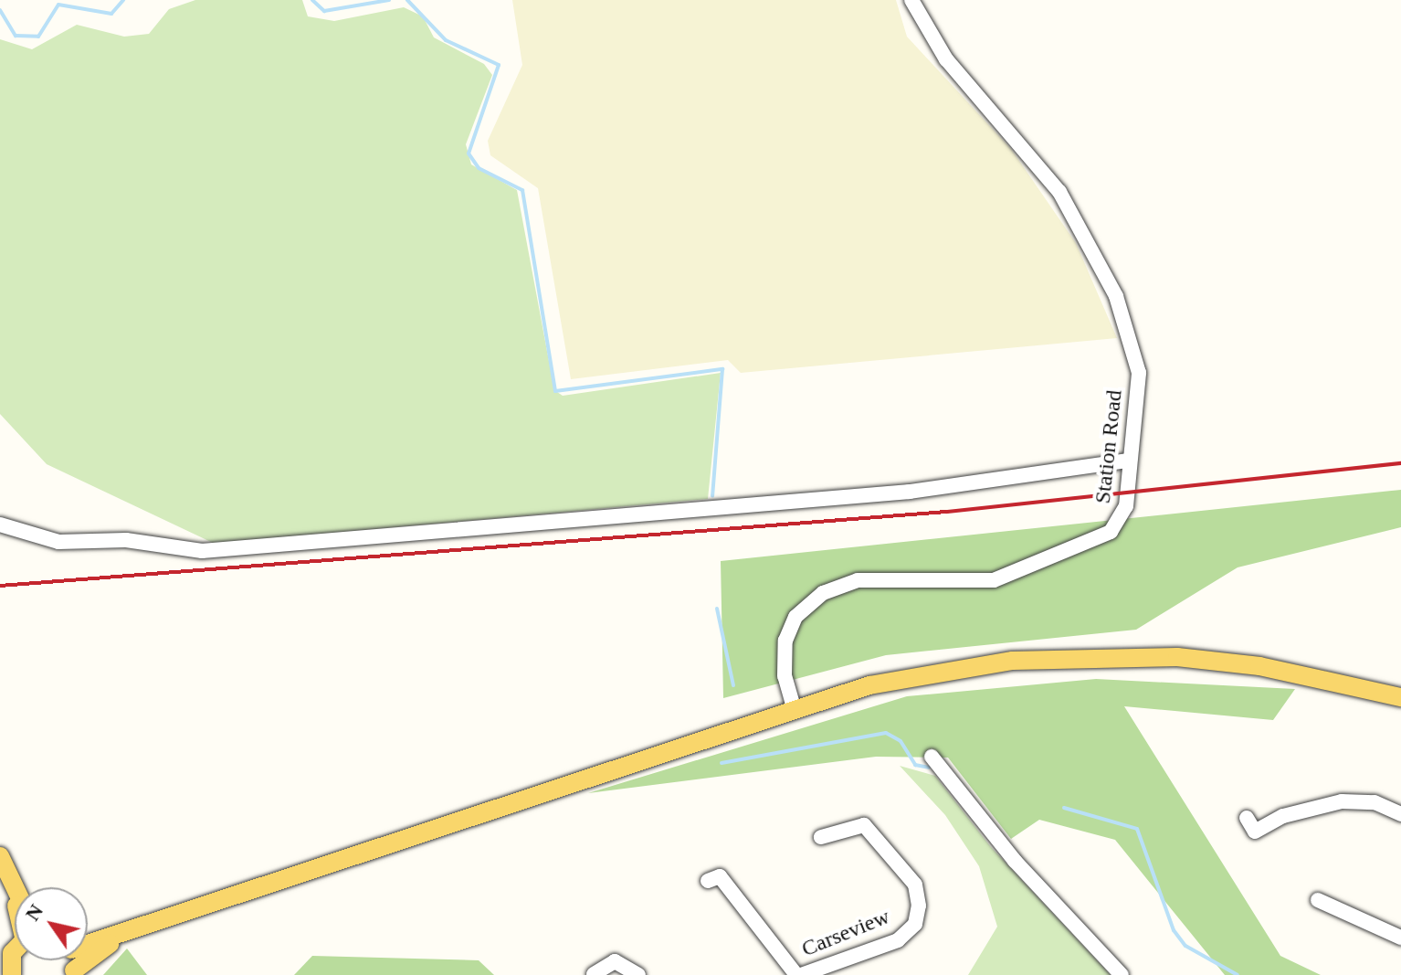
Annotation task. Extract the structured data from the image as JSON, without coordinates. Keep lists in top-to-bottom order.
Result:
{
  "streets": {
    "street": ["Station Road", "Carseview"]
  },
  "north": "top left"
}
